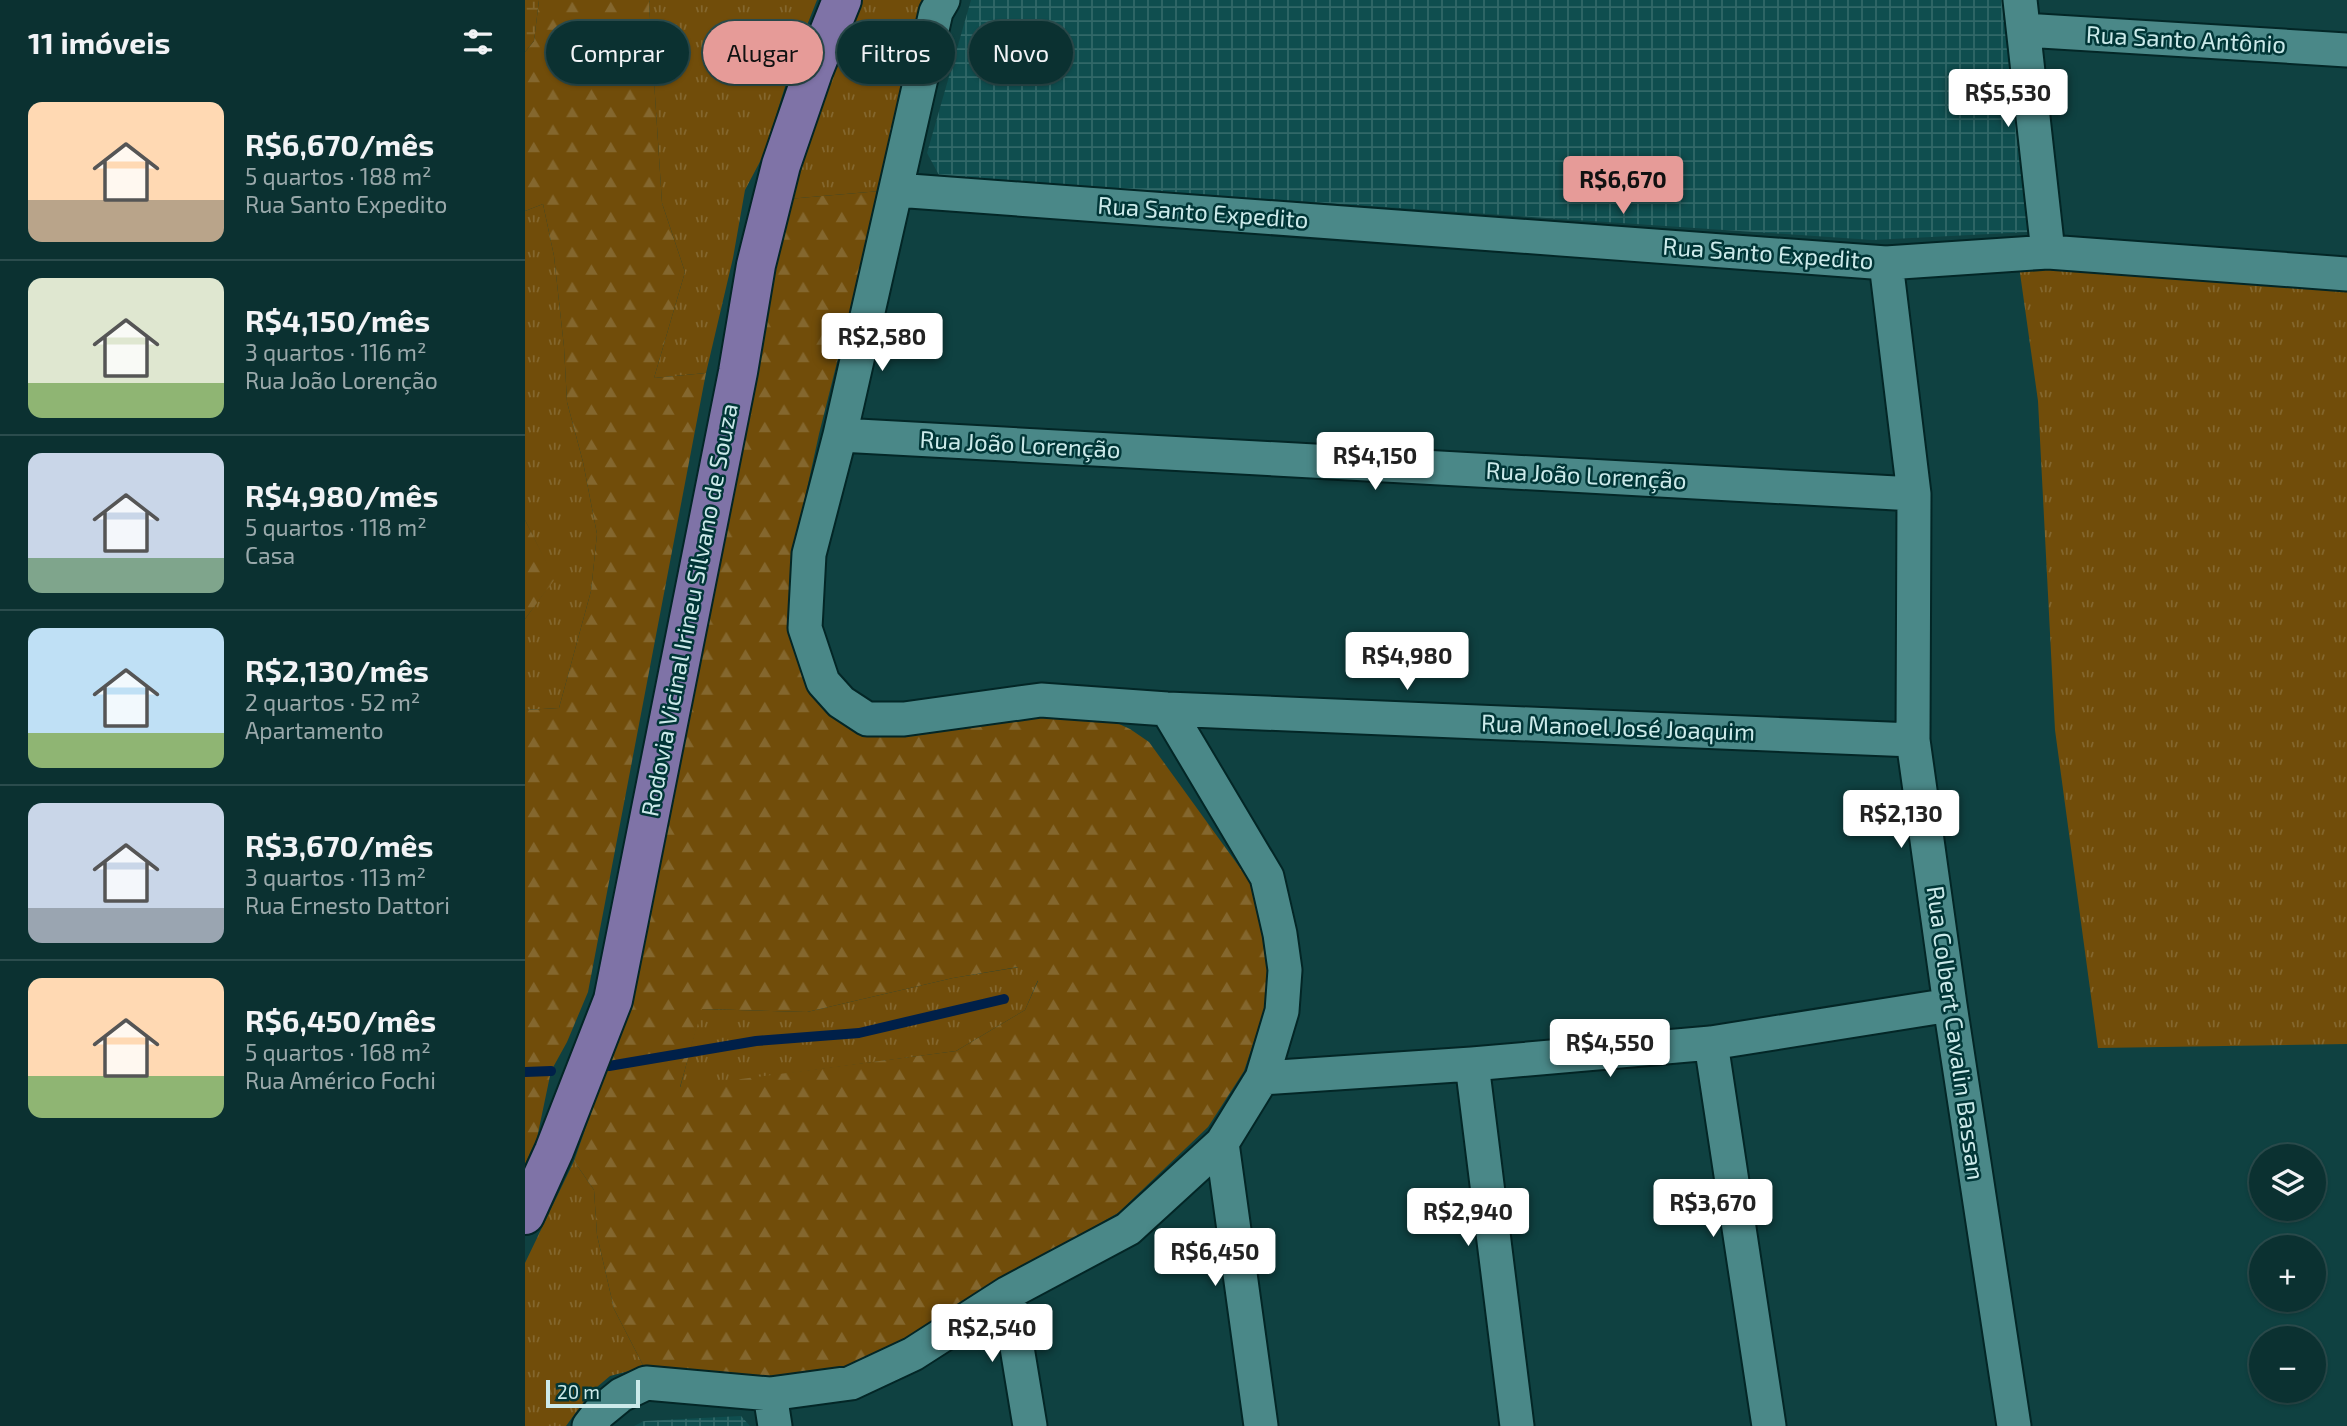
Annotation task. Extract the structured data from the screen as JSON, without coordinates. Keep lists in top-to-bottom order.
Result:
{
  "streets": {
    "main road": ["Rodovia Vicinal Irineu Silvano de Souza"],
    "street": [
      "Rua Santo Antônio",
      "Rua Santo Expedito",
      "Rua João Lorenção",
      "Rua Manoel José Joaquim",
      "Rua Colbert Cavalin Bassan"
    ]
  },
  "crossings": [
    ["Rua Santo Expedito", "Rua Manoel José Joaquim"],
    ["Rua Santo Expedito", "Rua Colbert Cavalin Bassan"],
    ["Rua João Lorenção", "Rua Manoel José Joaquim"],
    ["Rua João Lorenção", "Rua Colbert Cavalin Bassan"],
    ["Rua Manoel José Joaquim", "Rua Colbert Cavalin Bassan"]
  ],
  "scale_bar": "20 m",
  "page": {
    "heading": "11 imóveis",
    "chip": [
      "Comprar",
      "Alugar",
      "Filtros",
      "Novo"
    ],
    "price": [
      "R$5,530",
      "R$6,670",
      "R$2,580",
      "R$4,150",
      "R$4,980",
      "R$2,130",
      "R$4,550",
      "R$3,670",
      "R$2,940",
      "R$6,450",
      "R$2,540"
    ],
    "list": [
      {
        "name": "R$6,670/mês",
        "note": "5 quartos · 188 m² · Rua Santo Expedito"
      },
      {
        "name": "R$4,150/mês",
        "note": "3 quartos · 116 m² · Rua João Lorenção"
      },
      {
        "name": "R$4,980/mês",
        "note": "5 quartos · 118 m² · Casa"
      },
      {
        "name": "R$2,130/mês",
        "note": "2 quartos · 52 m² · Apartamento"
      },
      {
        "name": "R$3,670/mês",
        "note": "3 quartos · 113 m² · Rua Ernesto Dattori"
      },
      {
        "name": "R$6,450/mês",
        "note": "5 quartos · 168 m² · Rua Américo Fochi"
      }
    ],
    "map_buttons": ["+", "−"],
    "scale": "20 m"
  }
}
